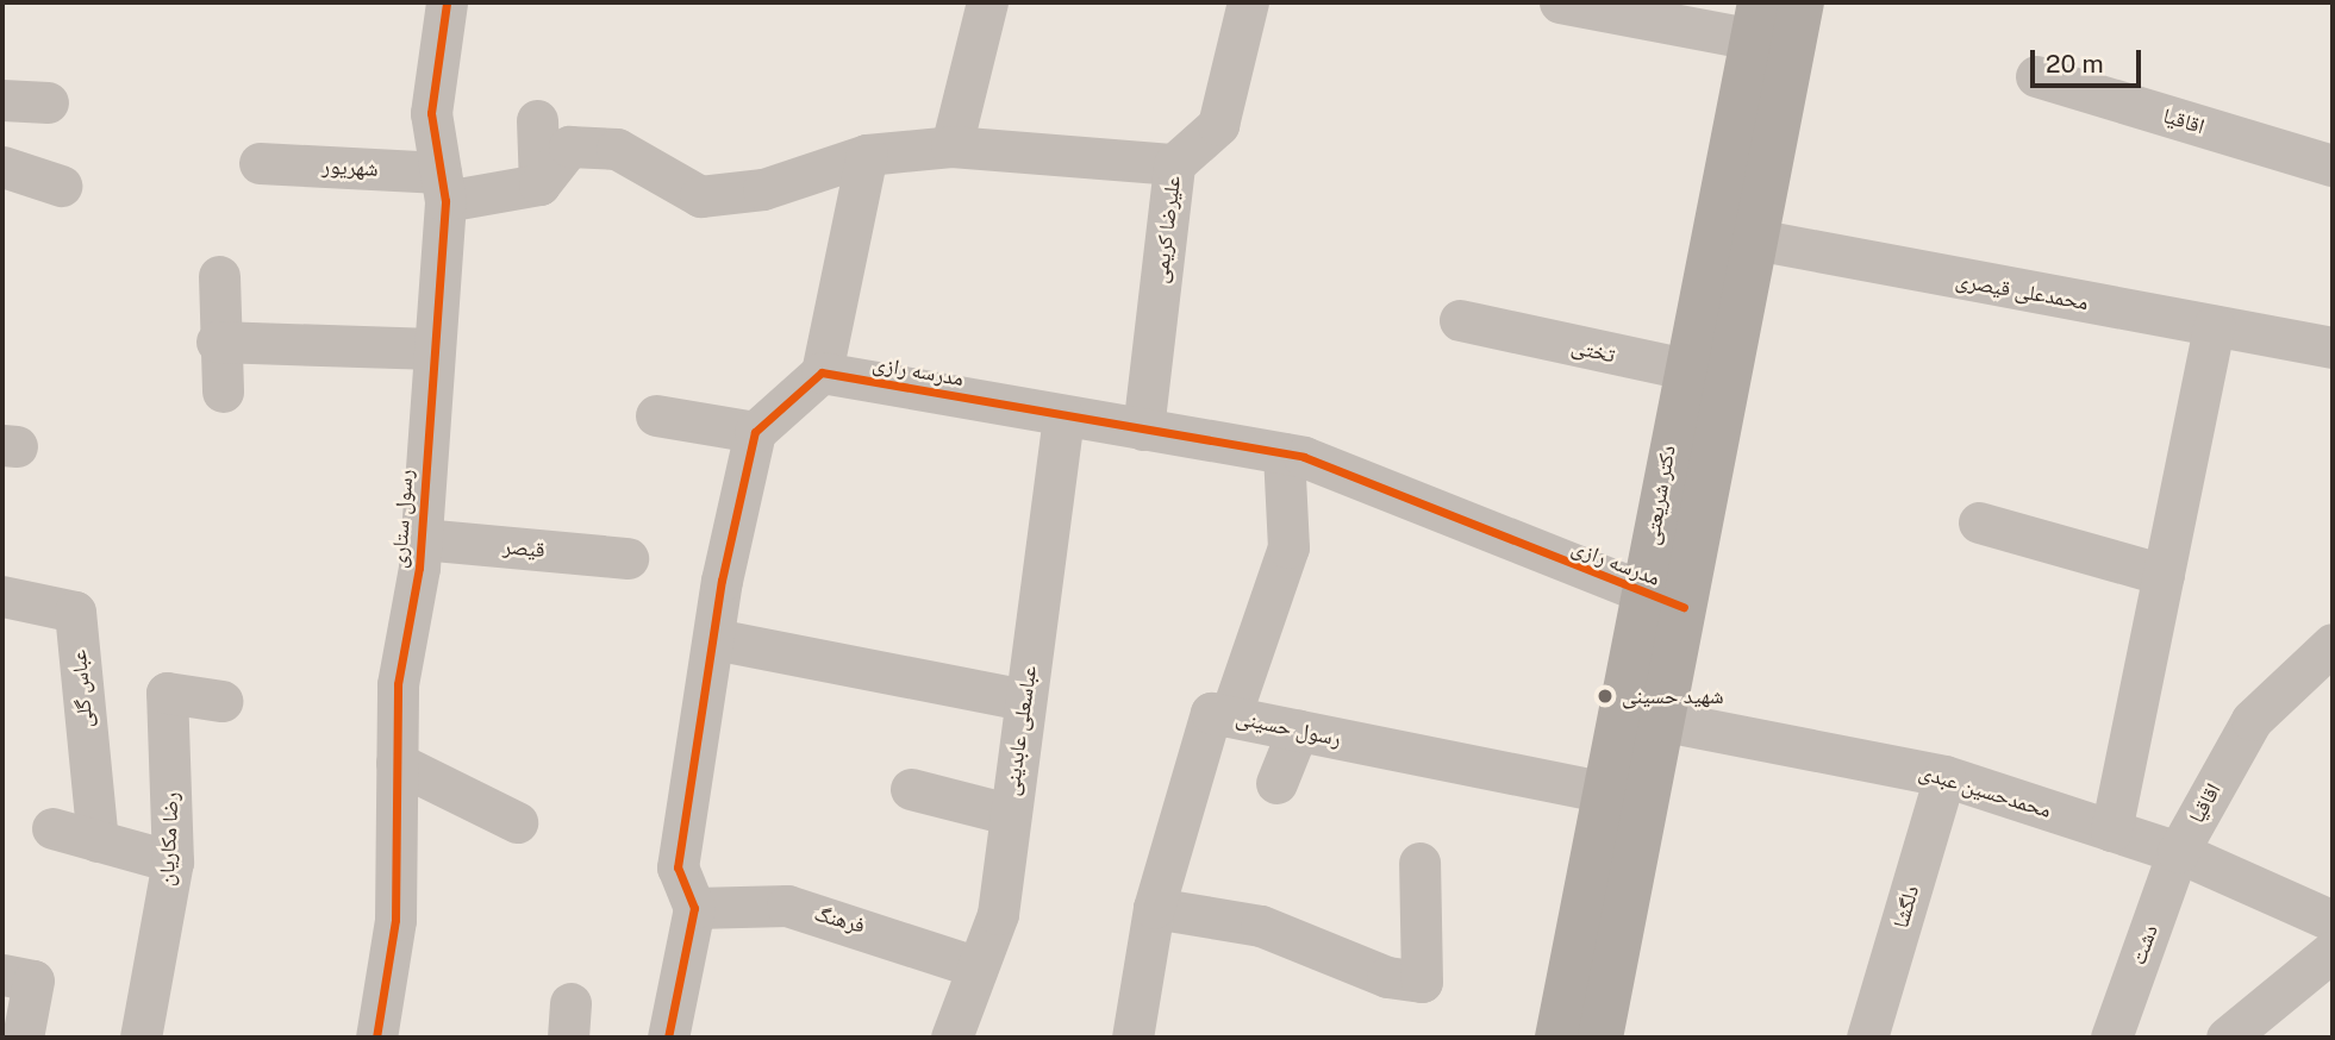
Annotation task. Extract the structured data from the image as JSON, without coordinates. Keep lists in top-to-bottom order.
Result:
{
  "streets": {
    "main road": ["دکتر شریعتی"],
    "street": [
      "اقاقیا",
      "شهریور",
      "علیرضا کریمی",
      "محمدعلی قیصری",
      "تختی",
      "مدرسه رازی",
      "رسول ستاری",
      "قیصر",
      "عباس گلی",
      "رسول حسینی",
      "عباسعلی عابدینی",
      "محمدحسین عبدی",
      "رضا مکاریان",
      "دلگشا",
      "فرهنگ",
      "دشت"
    ]
  },
  "crossings": [
    ["اقاقیا", "محمدحسین عبدی"],
    ["اقاقیا", "دشت"],
    ["شهریور", "رسول ستاری"],
    ["علیرضا کریمی", "مدرسه رازی"],
    ["محمدعلی قیصری", "دکتر شریعتی"],
    ["تختی", "دکتر شریعتی"],
    ["مدرسه رازی", "دکتر شریعتی"],
    ["مدرسه رازی", "عباسعلی عابدینی"],
    ["دکتر شریعتی", "رسول حسینی"],
    ["دکتر شریعتی", "محمدحسین عبدی"],
    ["رسول ستاری", "قیصر"],
    ["عباسعلی عابدینی", "فرهنگ"],
    ["محمدحسین عبدی", "دلگشا"],
    ["محمدحسین عبدی", "دشت"]
  ],
  "places": ["شهید حسینی"],
  "scale_bar": "20 m"
}
